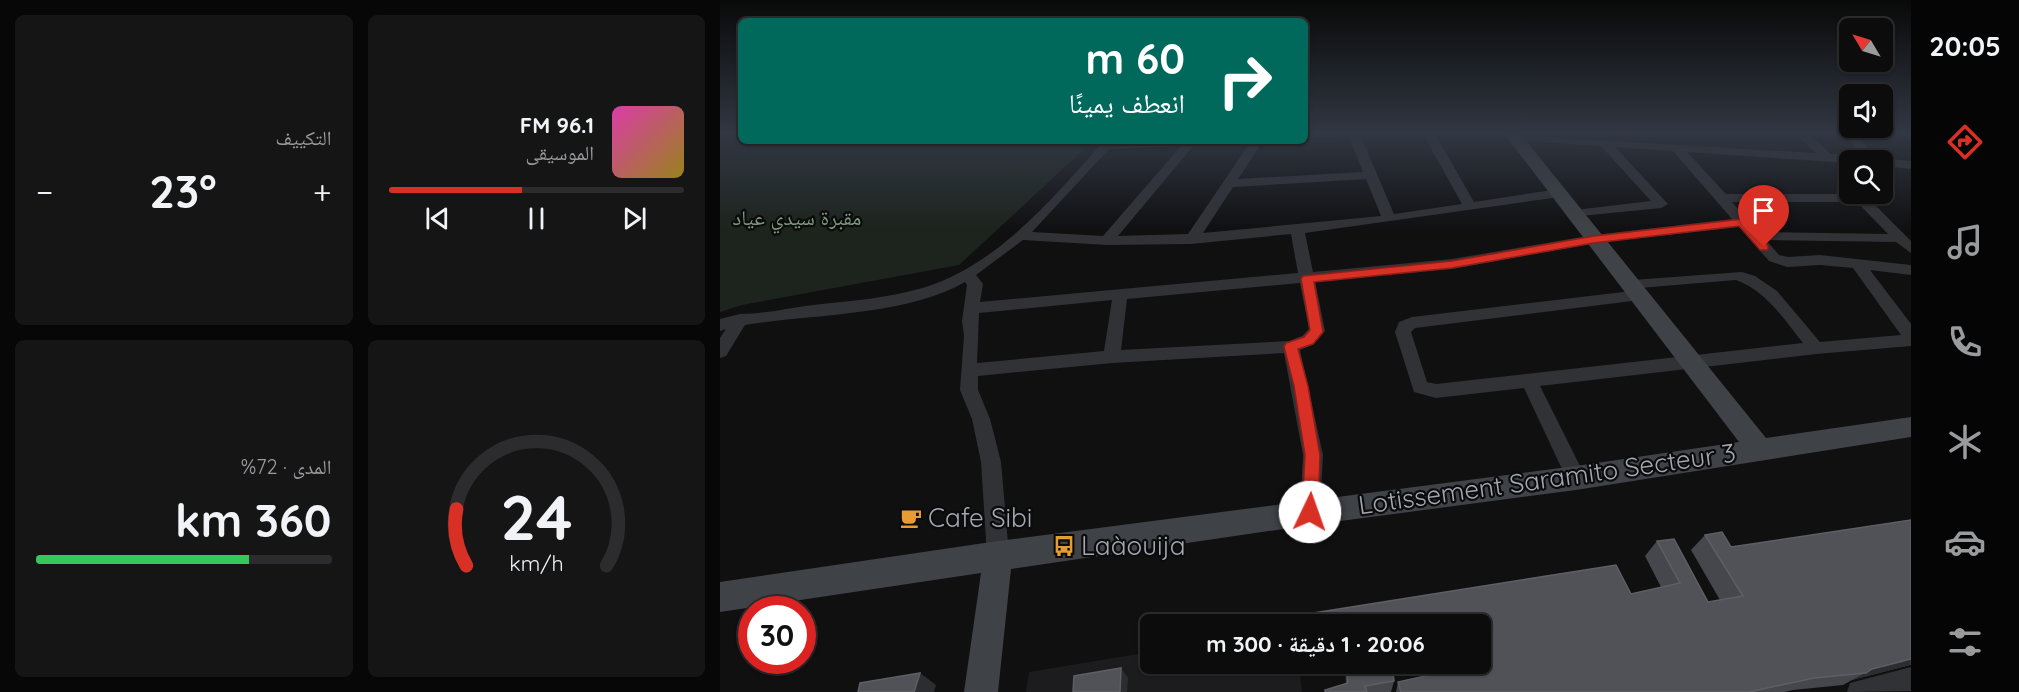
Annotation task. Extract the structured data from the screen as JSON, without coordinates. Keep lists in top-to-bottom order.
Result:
{
  "streets": {
    "street": ["Lotissement Saramito Secteur 3"]
  },
  "parks": ["مقبرة سيدي عياد"],
  "places": {
    "cafe": ["Cafe Sibi"],
    "bus stop": ["Laàouija"]
  },
  "north": "top left",
  "page": {
    "tabs": "20:05",
    "tile": [
      "التكييف",
      ["المدى · 72%", "360 km"]
    ],
    "turn": ["60 m", "انعطف يمينًا"],
    "song": ["96.1 FM", "الموسيقى"],
    "heat": ["−", "23°", "+"],
    "limit": "30",
    "trip": "20:06 · 1 دقيقة · 300 m",
    "gauge": ["24", "km/h"]
  }
}
